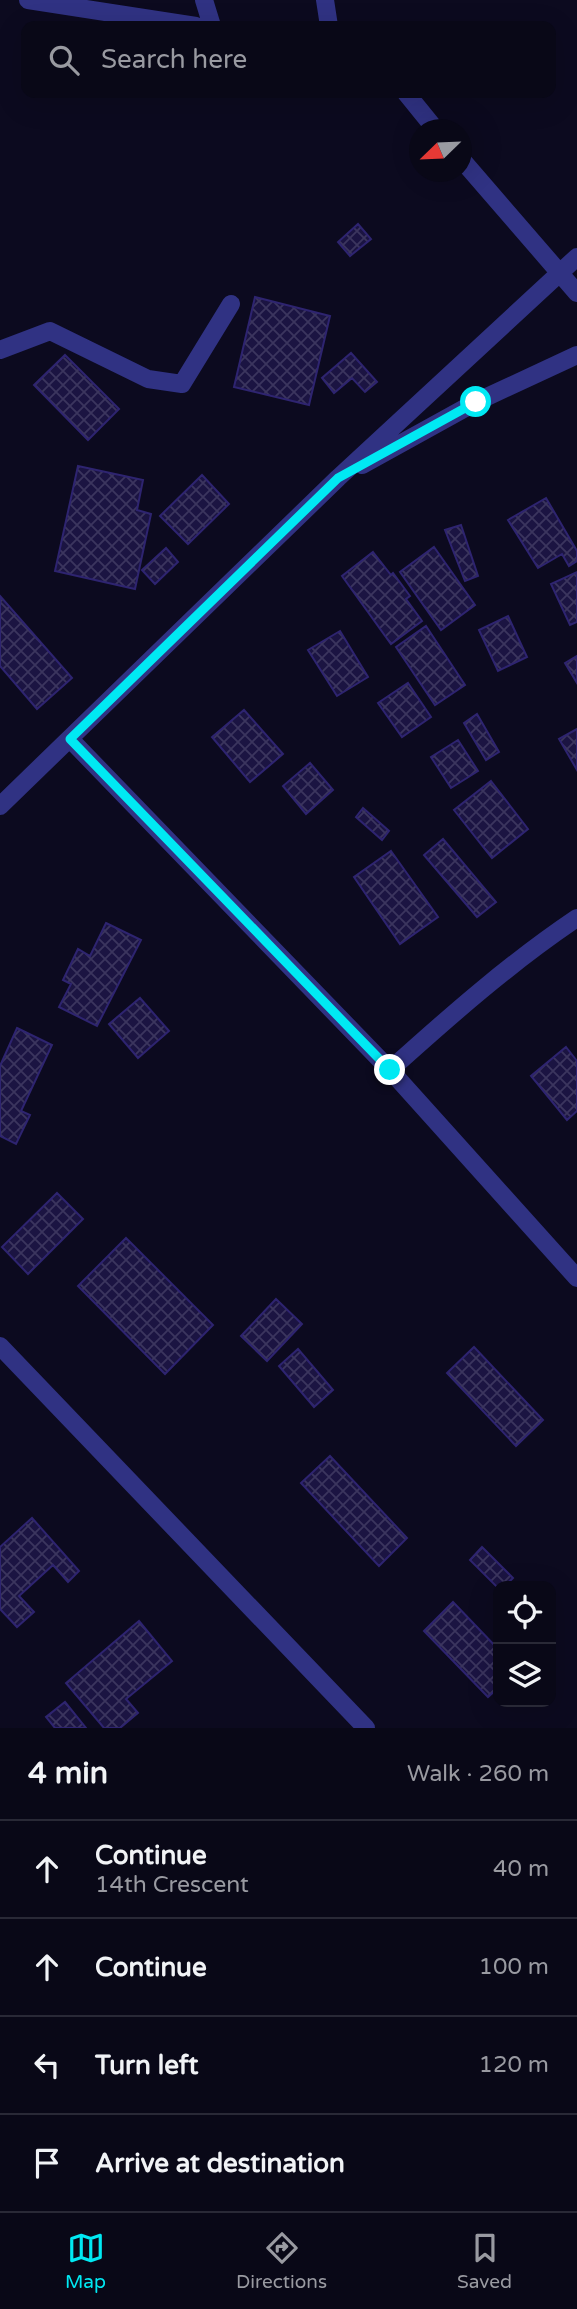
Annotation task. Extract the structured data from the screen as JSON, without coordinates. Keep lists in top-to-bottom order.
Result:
{
  "north": "bottom left",
  "page": {
    "search": "Search here",
    "heading": ["4 min", "Walk · 260 m"],
    "list": [
      ["Continue", "14th Crescent", "40 m"],
      ["Continue", "100 m"],
      ["Turn left", "120 m"],
      "Arrive at destination"
    ],
    "nav": ["Map", "Directions", "Saved"]
  }
}
